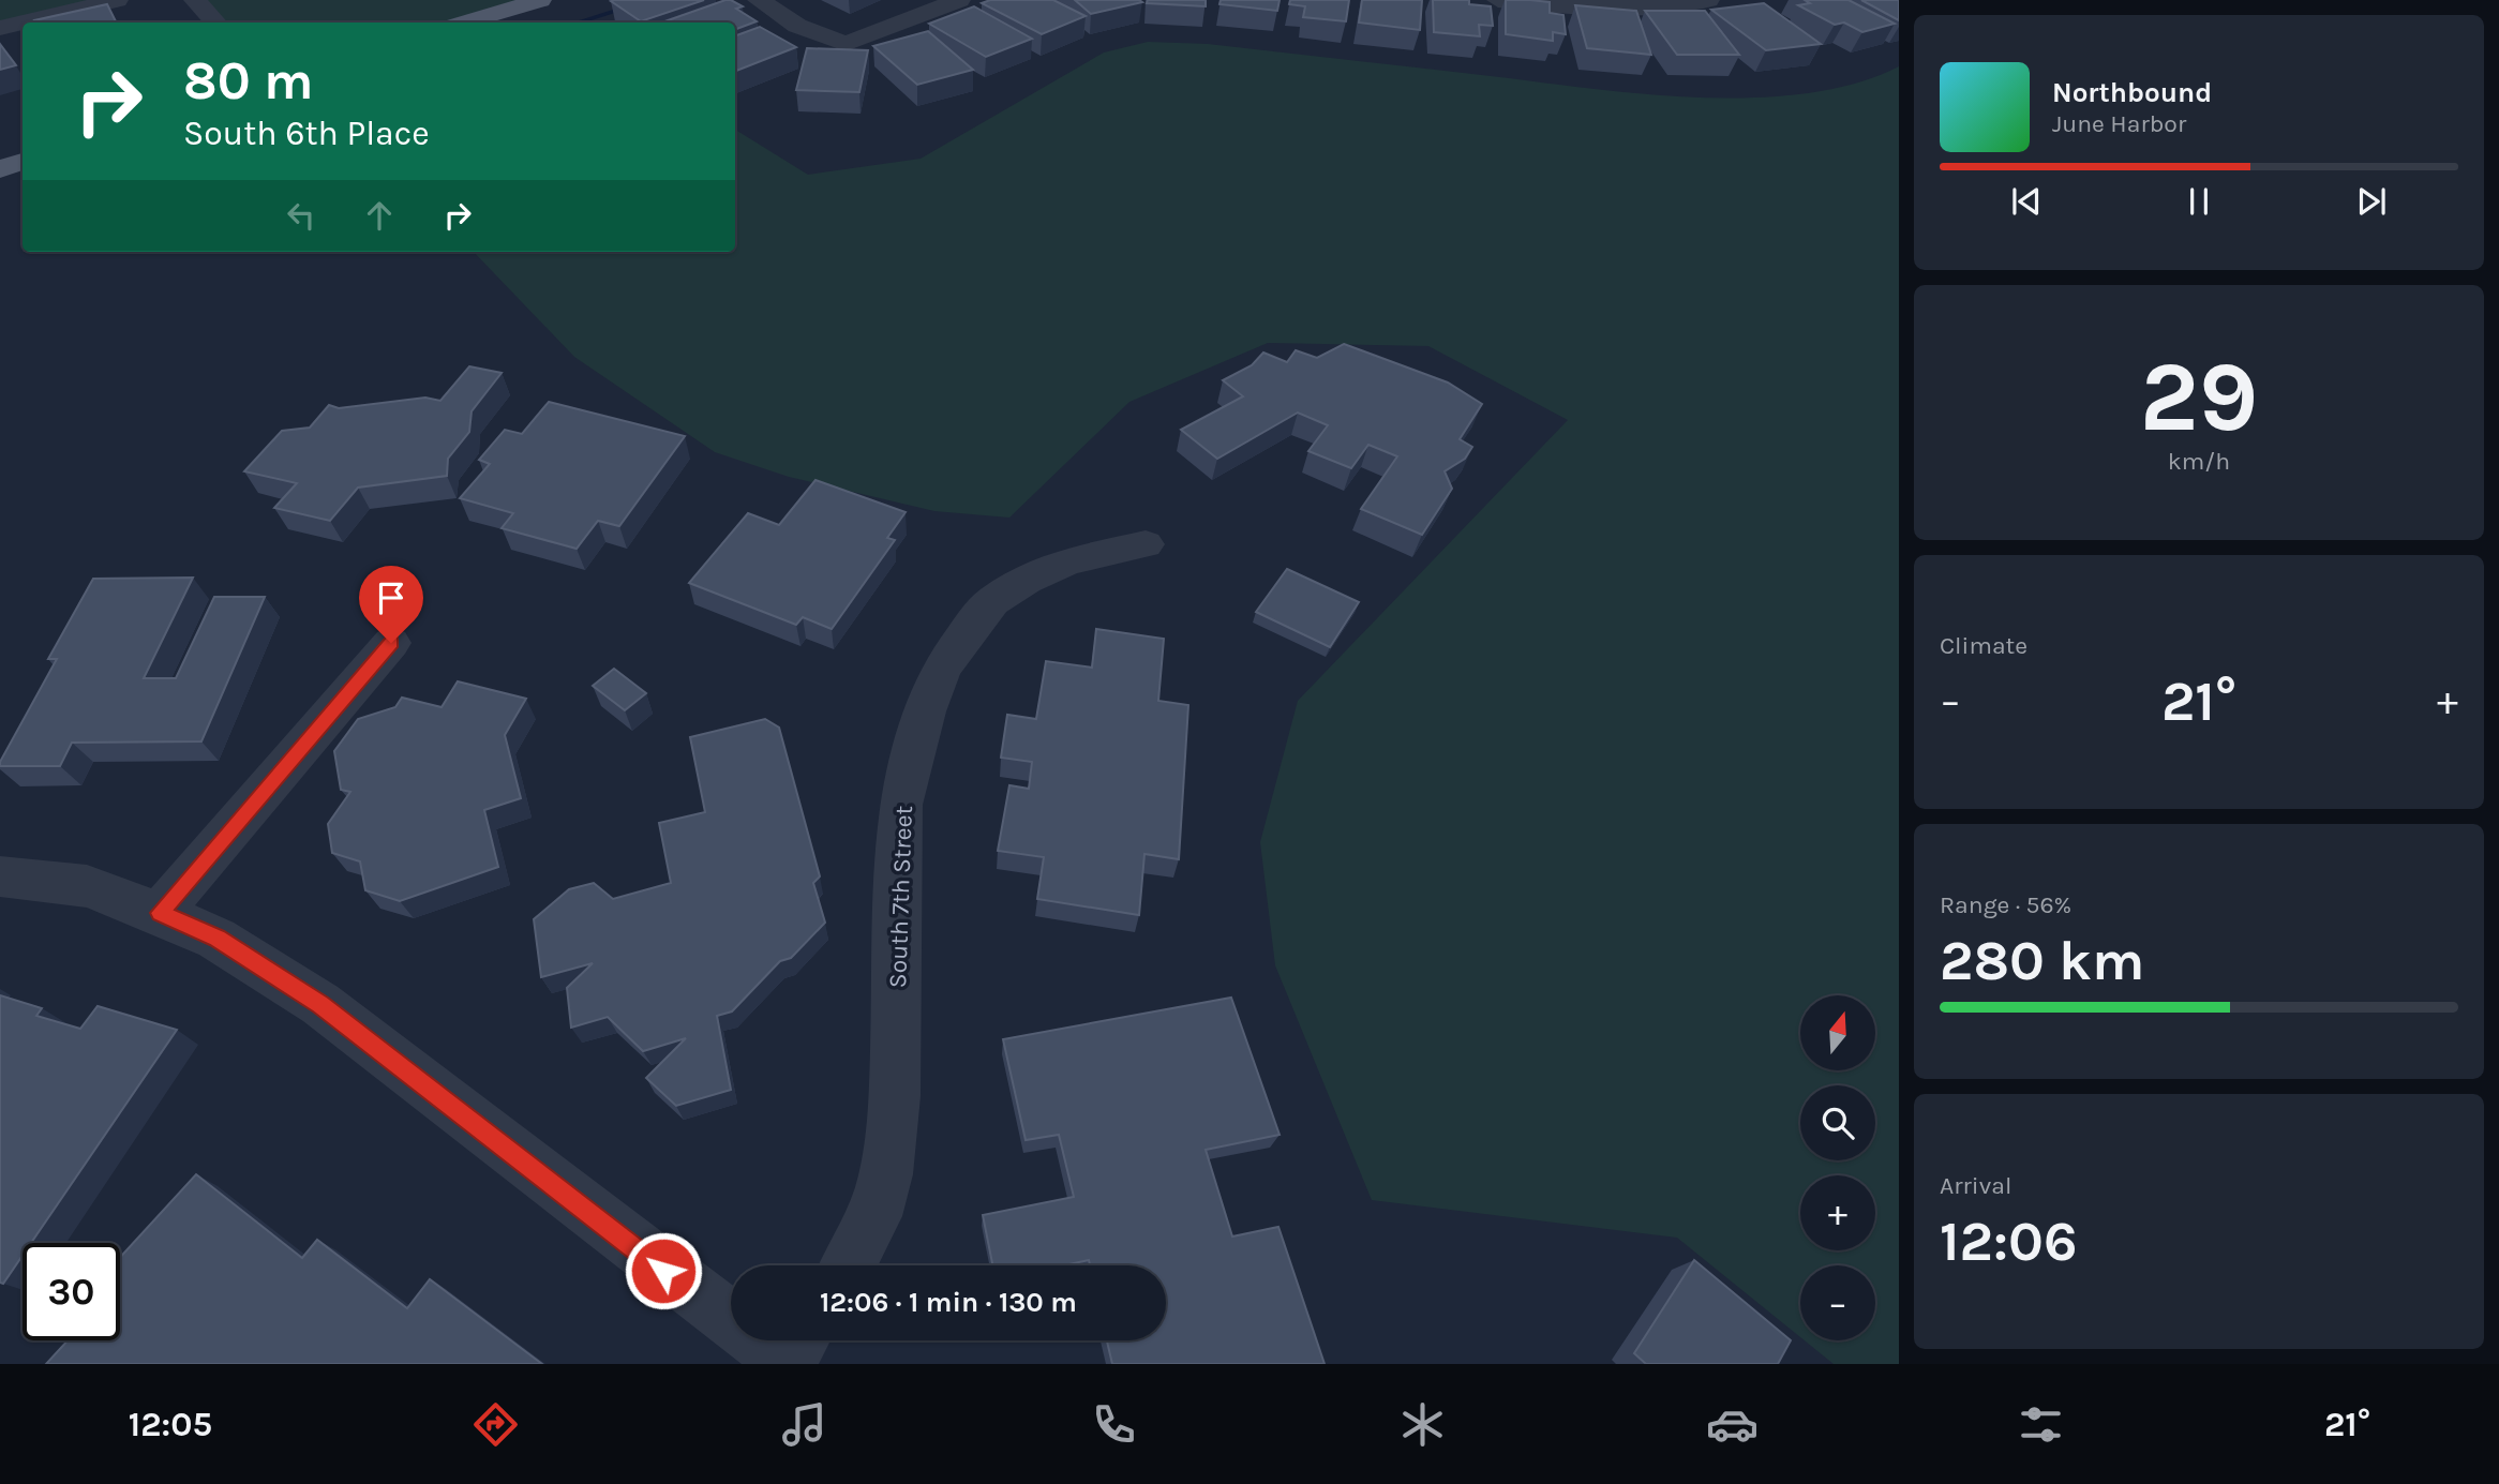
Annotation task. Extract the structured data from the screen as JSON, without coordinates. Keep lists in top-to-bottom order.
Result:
{
  "streets": {
    "street": ["South 7th Street"]
  },
  "north": "top",
  "page": {
    "turn": ["80 m", "South 6th Place"],
    "song": ["Northbound", "June Harbor"],
    "tile": [
      ["29", "km/h"],
      "Climate",
      ["Range · 56%", "280 km"],
      ["Arrival", "12:06"]
    ],
    "heat": ["−", "21°", "+"],
    "map_buttons": ["+", "−"],
    "limit": "30",
    "trip": "12:06 · 1 min · 130 m",
    "tabs": ["12:05", "21°"]
  }
}
